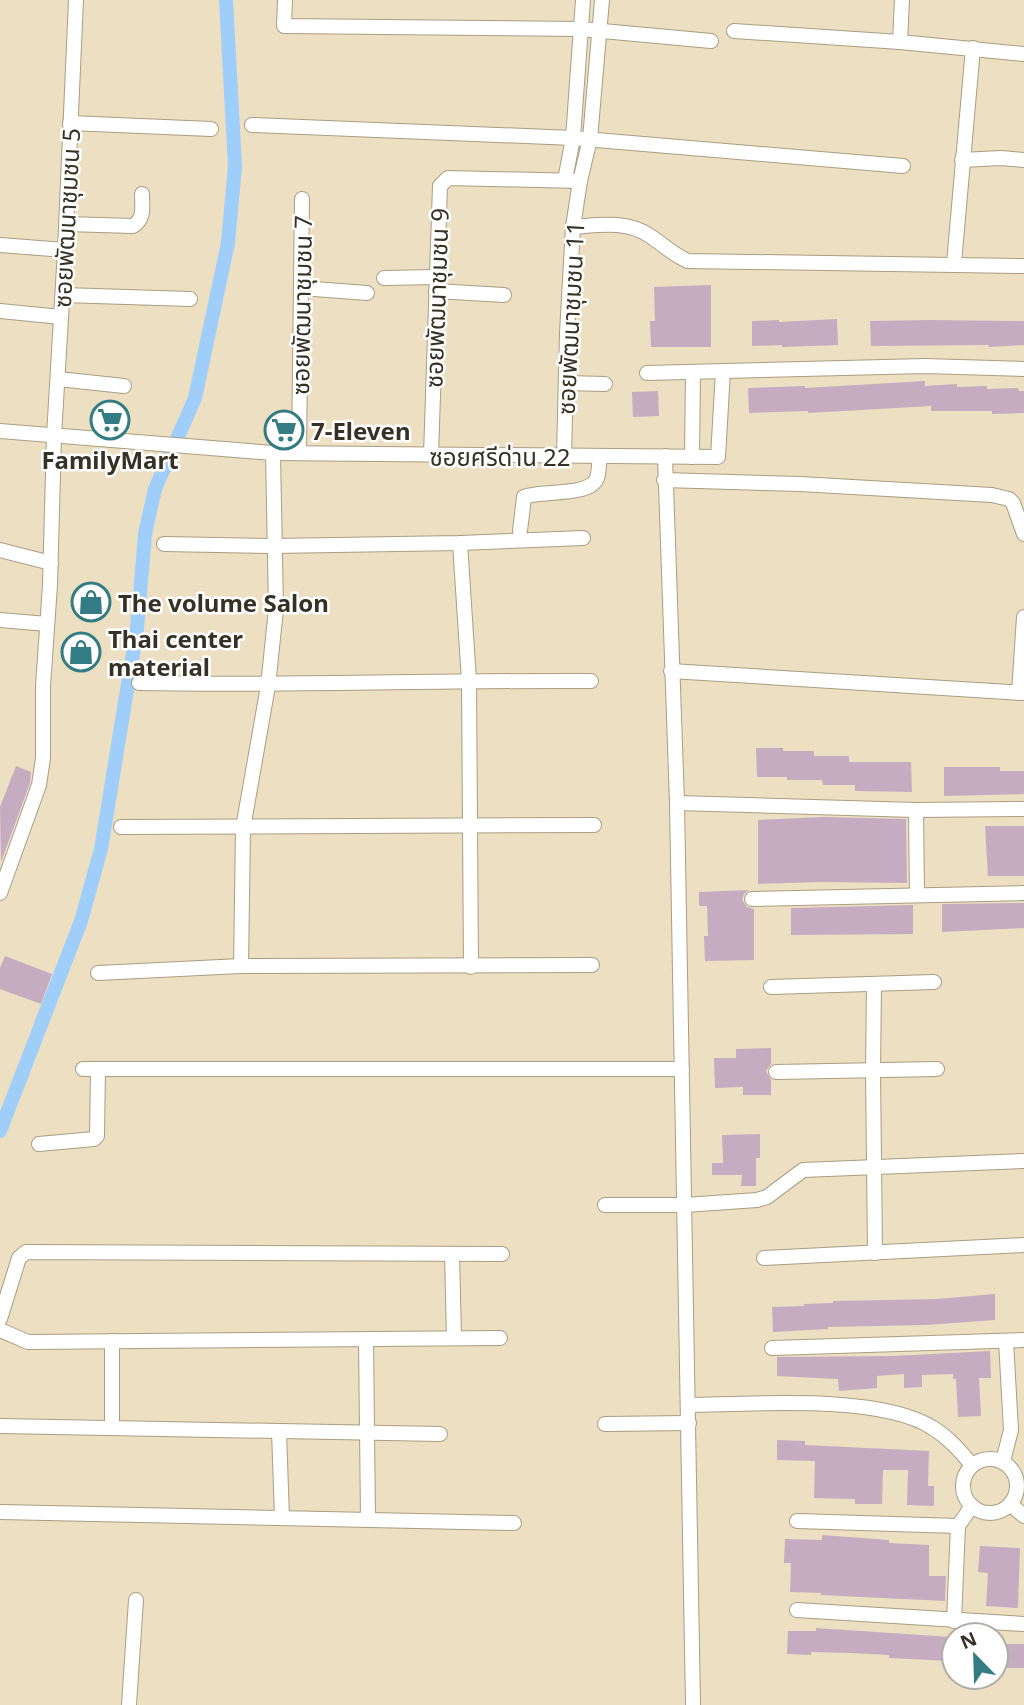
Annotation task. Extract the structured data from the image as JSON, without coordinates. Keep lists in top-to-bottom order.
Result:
{
  "streets": {
    "street": [
      "ซอยพัฒนาชุมชน 5",
      "ซอยพัฒนาชุมชน 9",
      "ซอยพัฒนาชุมชน 7",
      "ซอยพัฒนาชุมชน 11",
      "ซอยศรีด่าน 22"
    ]
  },
  "crossings": [
    ["ซอยพัฒนาชุมชน 5", "ซอยศรีด่าน 22"],
    ["ซอยพัฒนาชุมชน 9", "ซอยพัฒนาชุมชน 11"],
    ["ซอยพัฒนาชุมชน 9", "ซอยศรีด่าน 22"],
    ["ซอยพัฒนาชุมชน 7", "ซอยศรีด่าน 22"],
    ["ซอยพัฒนาชุมชน 11", "ซอยศรีด่าน 22"]
  ],
  "places": {
    "supermarket": ["FamilyMart", "7-Eleven"],
    "shop": ["The volume Salon", "Thai center material"]
  },
  "north": "top left"
}
